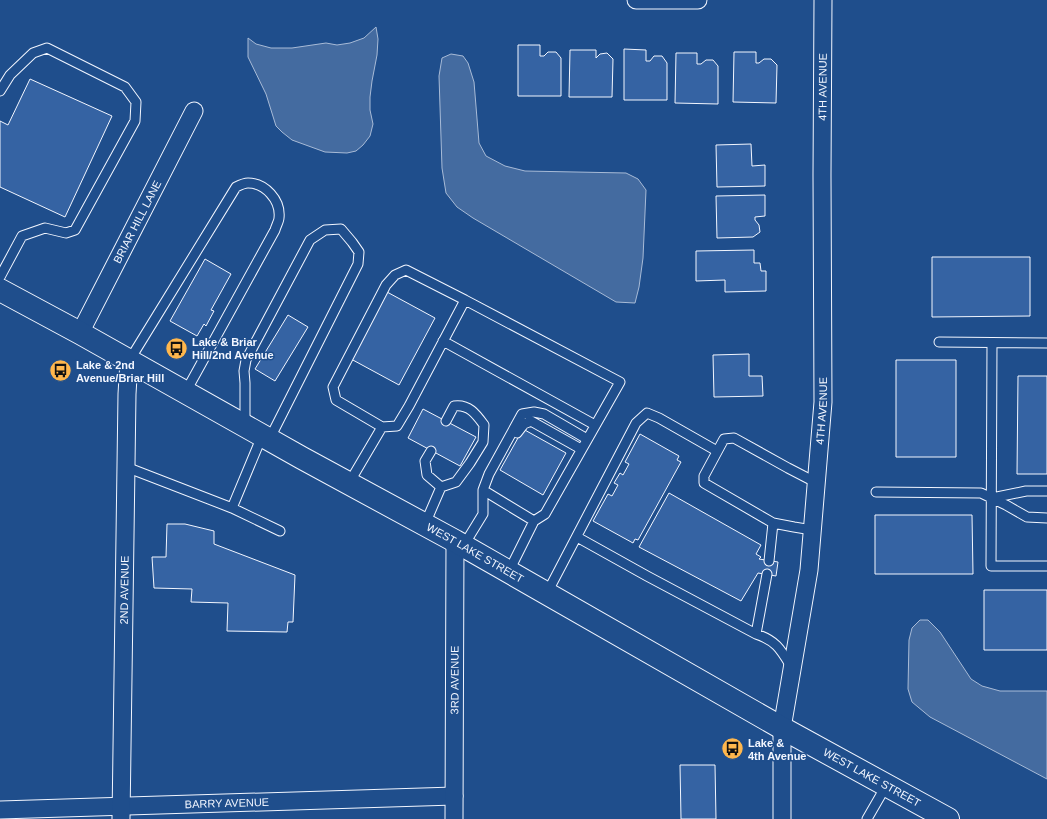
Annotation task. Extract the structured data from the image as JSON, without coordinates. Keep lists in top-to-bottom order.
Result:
{
  "streets": {
    "main road": ["WEST LAKE STREET"],
    "street": [
      "4TH AVENUE",
      "BRIAR HILL LANE",
      "2ND AVENUE",
      "3RD AVENUE",
      "BARRY AVENUE"
    ]
  },
  "crossings": [
    ["4TH AVENUE", "WEST LAKE STREET"],
    ["BRIAR HILL LANE", "WEST LAKE STREET"],
    ["WEST LAKE STREET", "2ND AVENUE"],
    ["WEST LAKE STREET", "3RD AVENUE"],
    ["2ND AVENUE", "BARRY AVENUE"],
    ["3RD AVENUE", "BARRY AVENUE"]
  ],
  "places": {
    "bus stop": ["Lake & Briar Hill/2nd Avenue", "Lake & 2nd Avenue/Briar Hill", "Lake & 4th Avenue"]
  }
}
